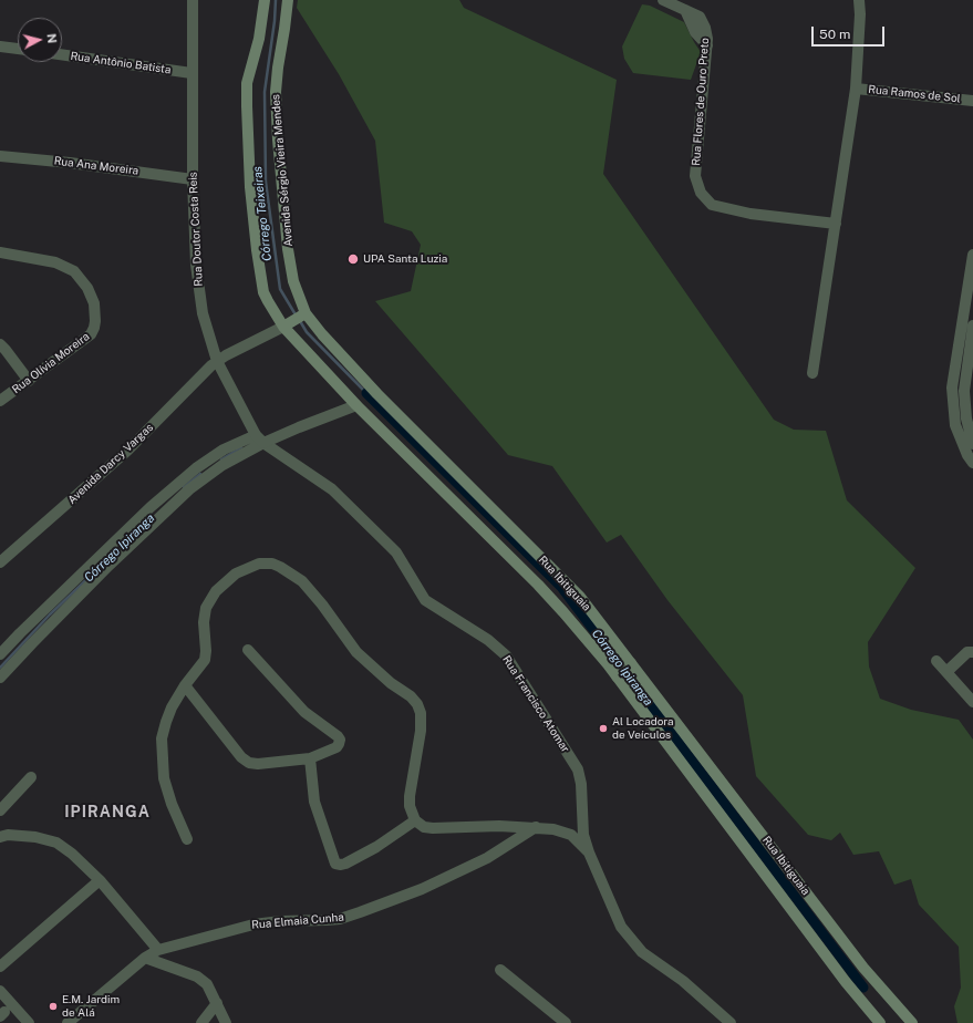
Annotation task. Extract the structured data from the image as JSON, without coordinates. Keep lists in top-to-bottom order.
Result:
{
  "streets": {
    "main road": ["Avenida Sérgio Vieira Mendes", "Rua Ibitiguaia"],
    "street": [
      "Rua Antônio Batista",
      "Rua Ramos de Sol",
      "Rua Flores de Ouro Preto",
      "Rua Ana Moreira",
      "Rua Doutor Costa Reis",
      "Rua Olívia Moreira",
      "Avenida Darcy Vargas",
      "Rua Francisco Atomar",
      "Rua Elmaia Cunha"
    ]
  },
  "crossings": [
    ["Rua Antônio Batista", "Rua Doutor Costa Reis"],
    ["Rua Ana Moreira", "Rua Doutor Costa Reis"],
    ["Avenida Sérgio Vieira Mendes", "Rua Ibitiguaia"],
    ["Rua Doutor Costa Reis", "Avenida Darcy Vargas"],
    ["Rua Doutor Costa Reis", "Rua Francisco Atomar"],
    ["Avenida Darcy Vargas", "Rua Ibitiguaia"]
  ],
  "districts": ["IPIRANGA"],
  "water": ["Córrego Teixeiras", "Córrego Ipiranga"],
  "places": ["UPA Santa Luzia", "Al Locadora de Veículos", "E.M. Jardim de Alá"],
  "scale_bar": "50 m",
  "north": "right"
}
